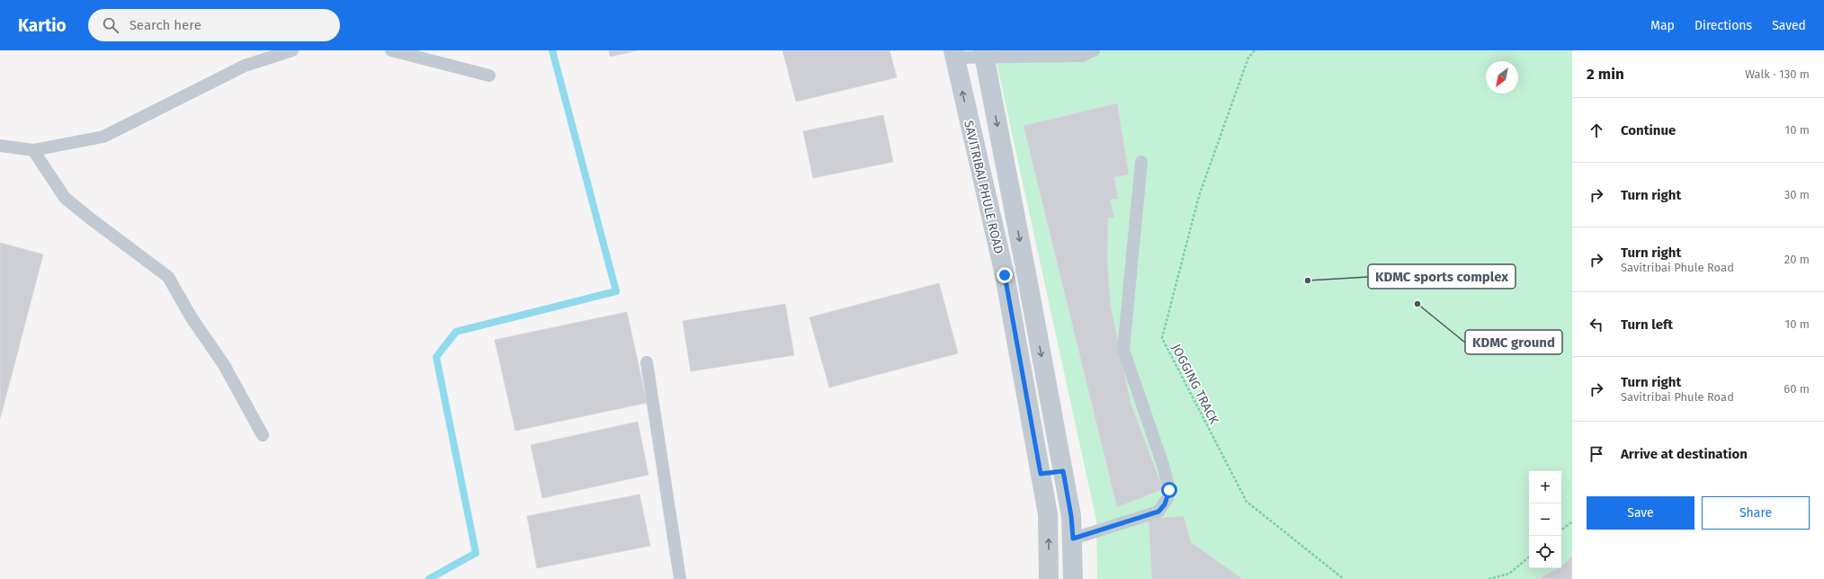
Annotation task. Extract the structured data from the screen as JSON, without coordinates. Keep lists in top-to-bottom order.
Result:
{
  "streets": {
    "street": ["SAVITRIBAI PHULE ROAD"],
    "path": ["JOGGING TRACK"]
  },
  "places": ["KDMC sports complex", "KDMC ground"],
  "north": "bottom left",
  "page": {
    "header": "Kartio",
    "search": "Search here",
    "nav": ["Map", "Directions", "Saved"],
    "heading": ["2 min", "Walk · 130 m"],
    "list": [
      ["Continue", "10 m"],
      ["Turn right", "30 m"],
      ["Turn right", "Savitribai Phule Road", "20 m"],
      ["Turn left", "10 m"],
      ["Turn right", "Savitribai Phule Road", "60 m"],
      "Arrive at destination"
    ],
    "map_buttons": ["+", "−"],
    "buttons": ["Save", "Share"]
  }
}
